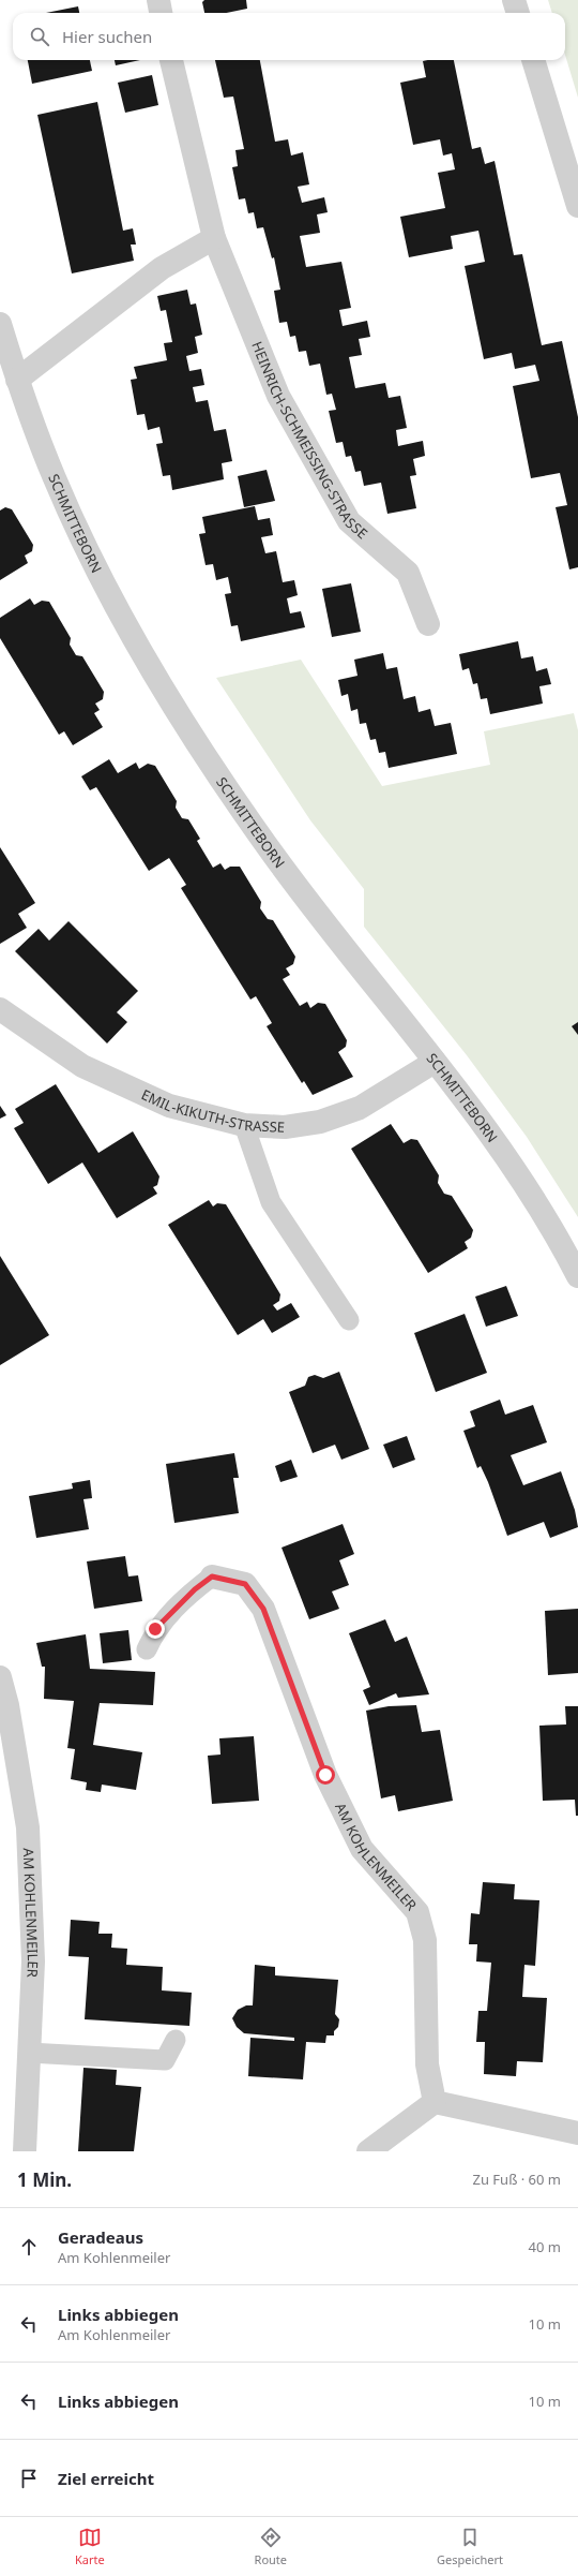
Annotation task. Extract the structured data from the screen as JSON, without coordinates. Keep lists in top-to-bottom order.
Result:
{
  "streets": {
    "street": [
      "HEINRICH-SCHMEISSING-STRASSE",
      "SCHMITTEBORN",
      "EMIL-KIKUTH-STRASSE",
      "AM KOHLENMEILER"
    ]
  },
  "crossings": [
    ["SCHMITTEBORN", "EMIL-KIKUTH-STRASSE"]
  ],
  "page": {
    "search": "Hier suchen",
    "heading": ["1 Min.", "Zu Fuß · 60 m"],
    "list": [
      ["Geradeaus", "Am Kohlenmeiler", "40 m"],
      ["Links abbiegen", "Am Kohlenmeiler", "10 m"],
      ["Links abbiegen", "10 m"],
      "Ziel erreicht"
    ],
    "nav": ["Karte", "Route", "Gespeichert"]
  }
}
